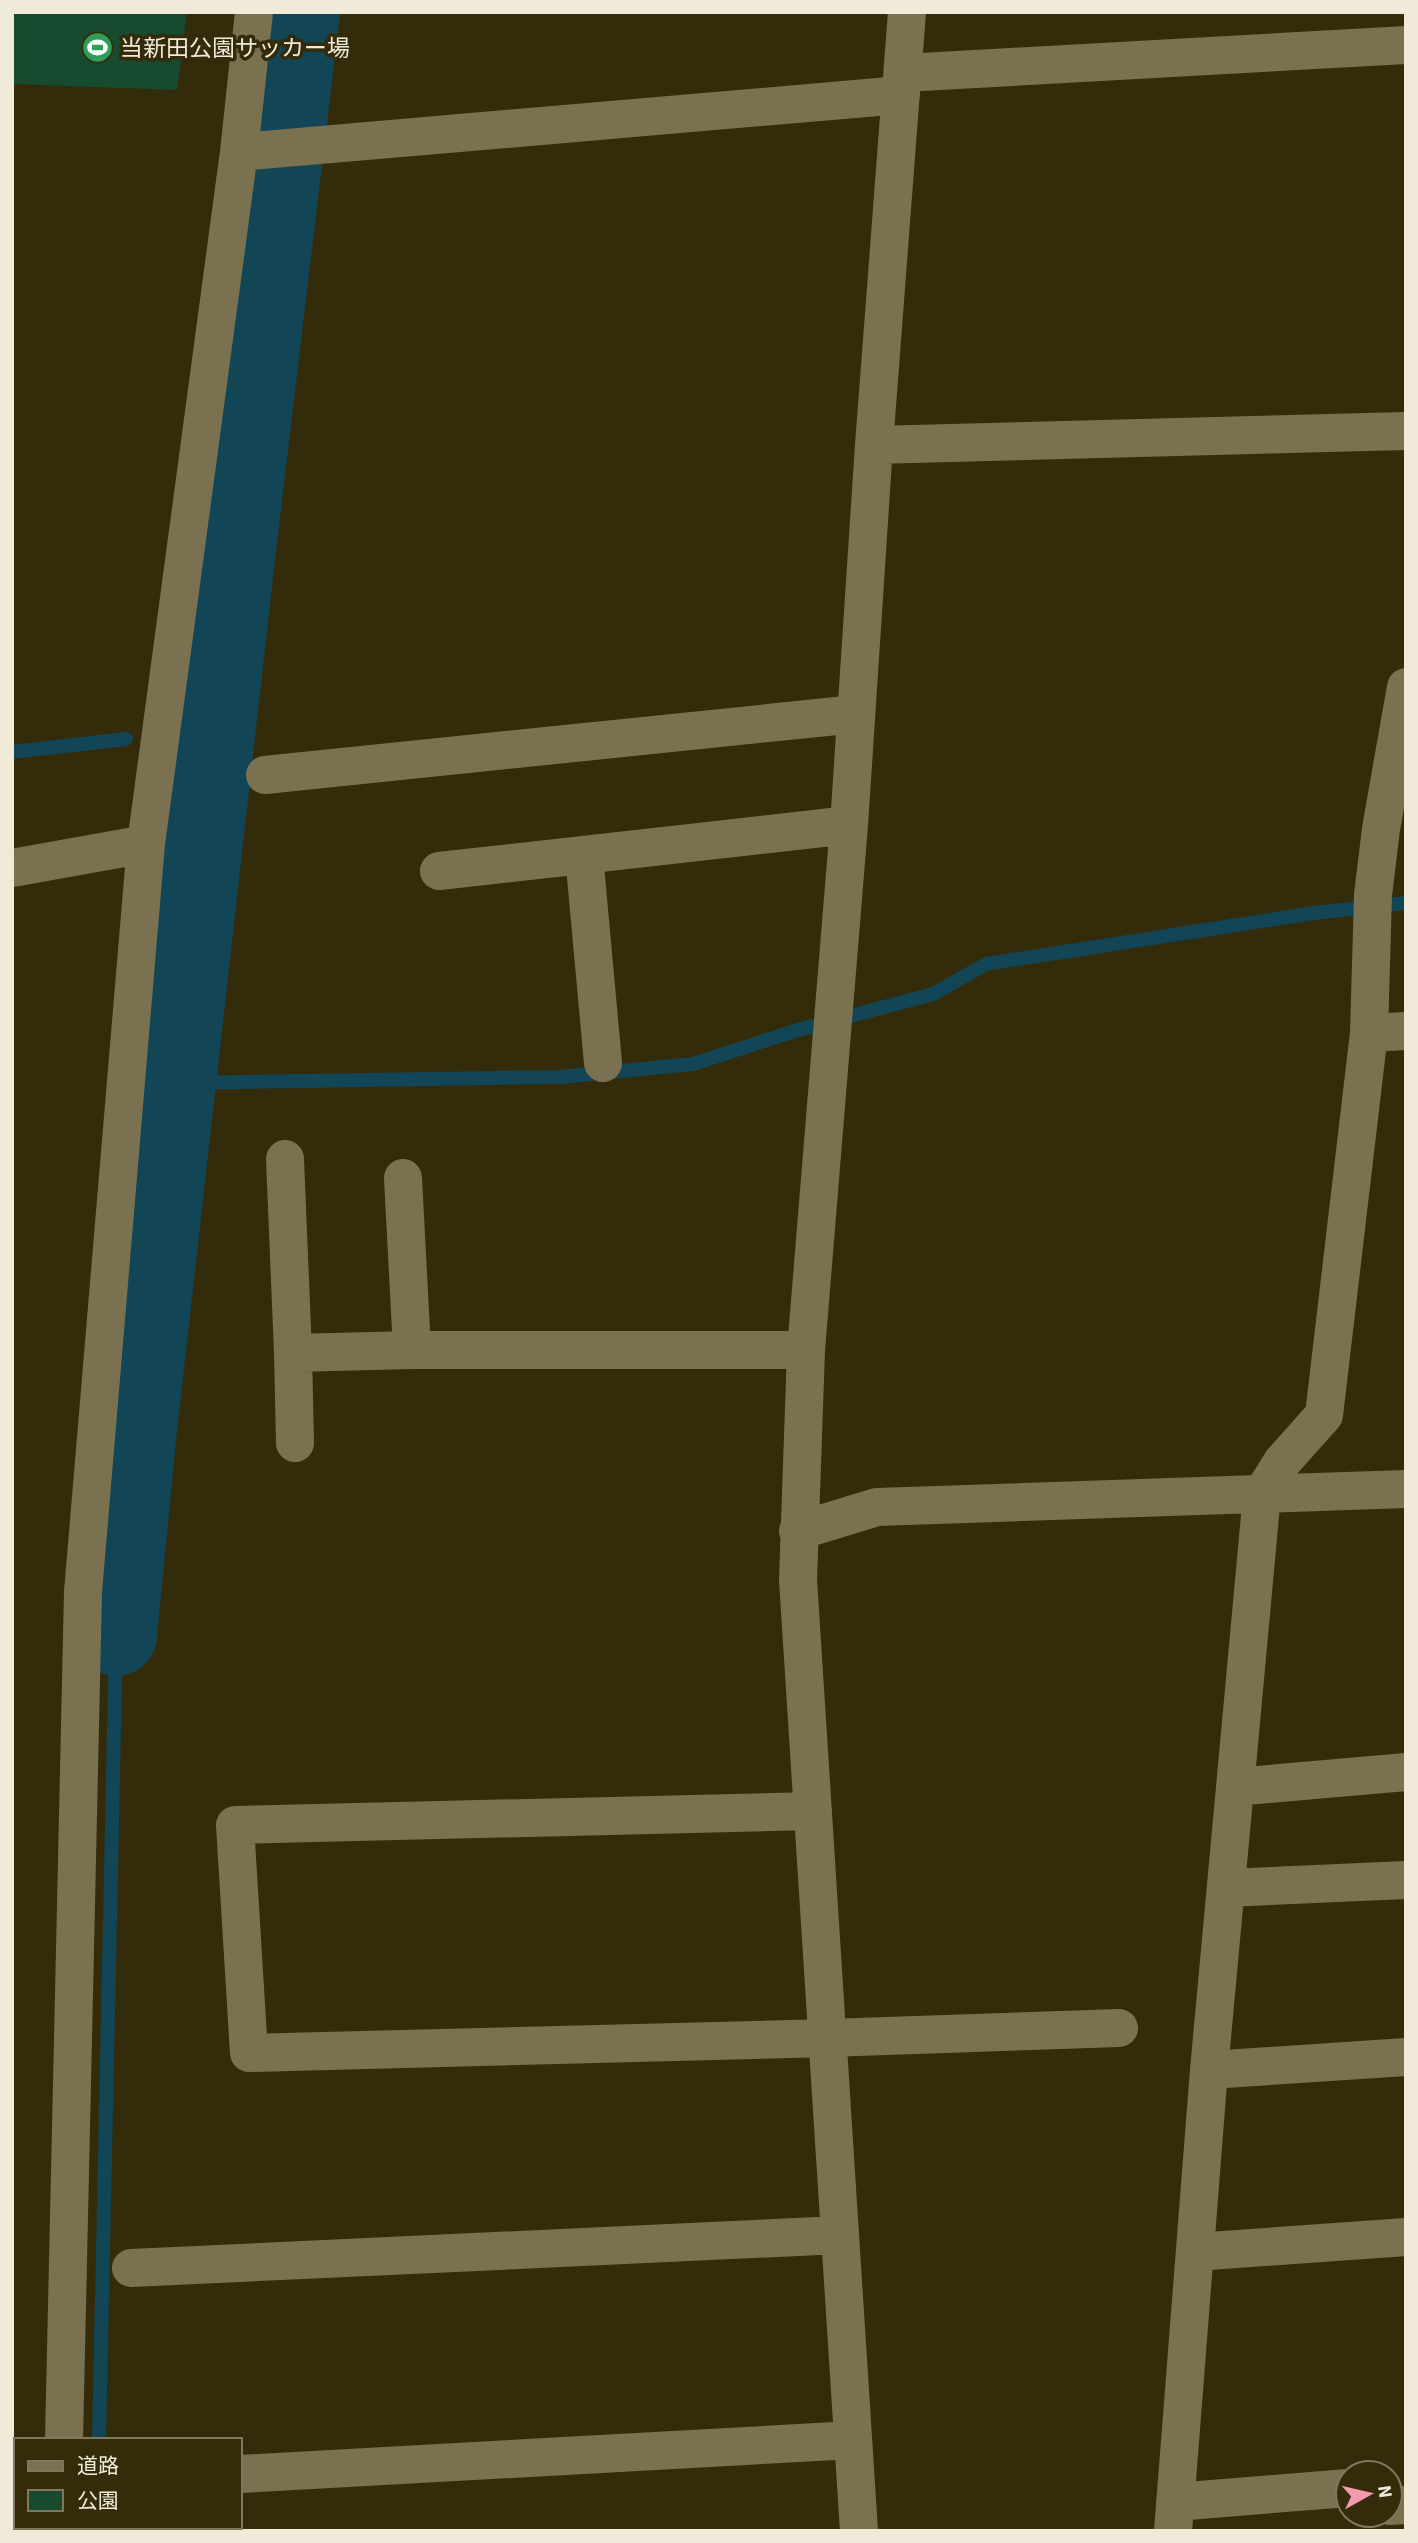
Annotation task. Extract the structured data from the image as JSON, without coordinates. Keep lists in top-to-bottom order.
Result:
{
  "places": {
    "sports": ["当新田公園サッカー場"]
  },
  "legend": ["道路", "公園"],
  "north": "right"
}
